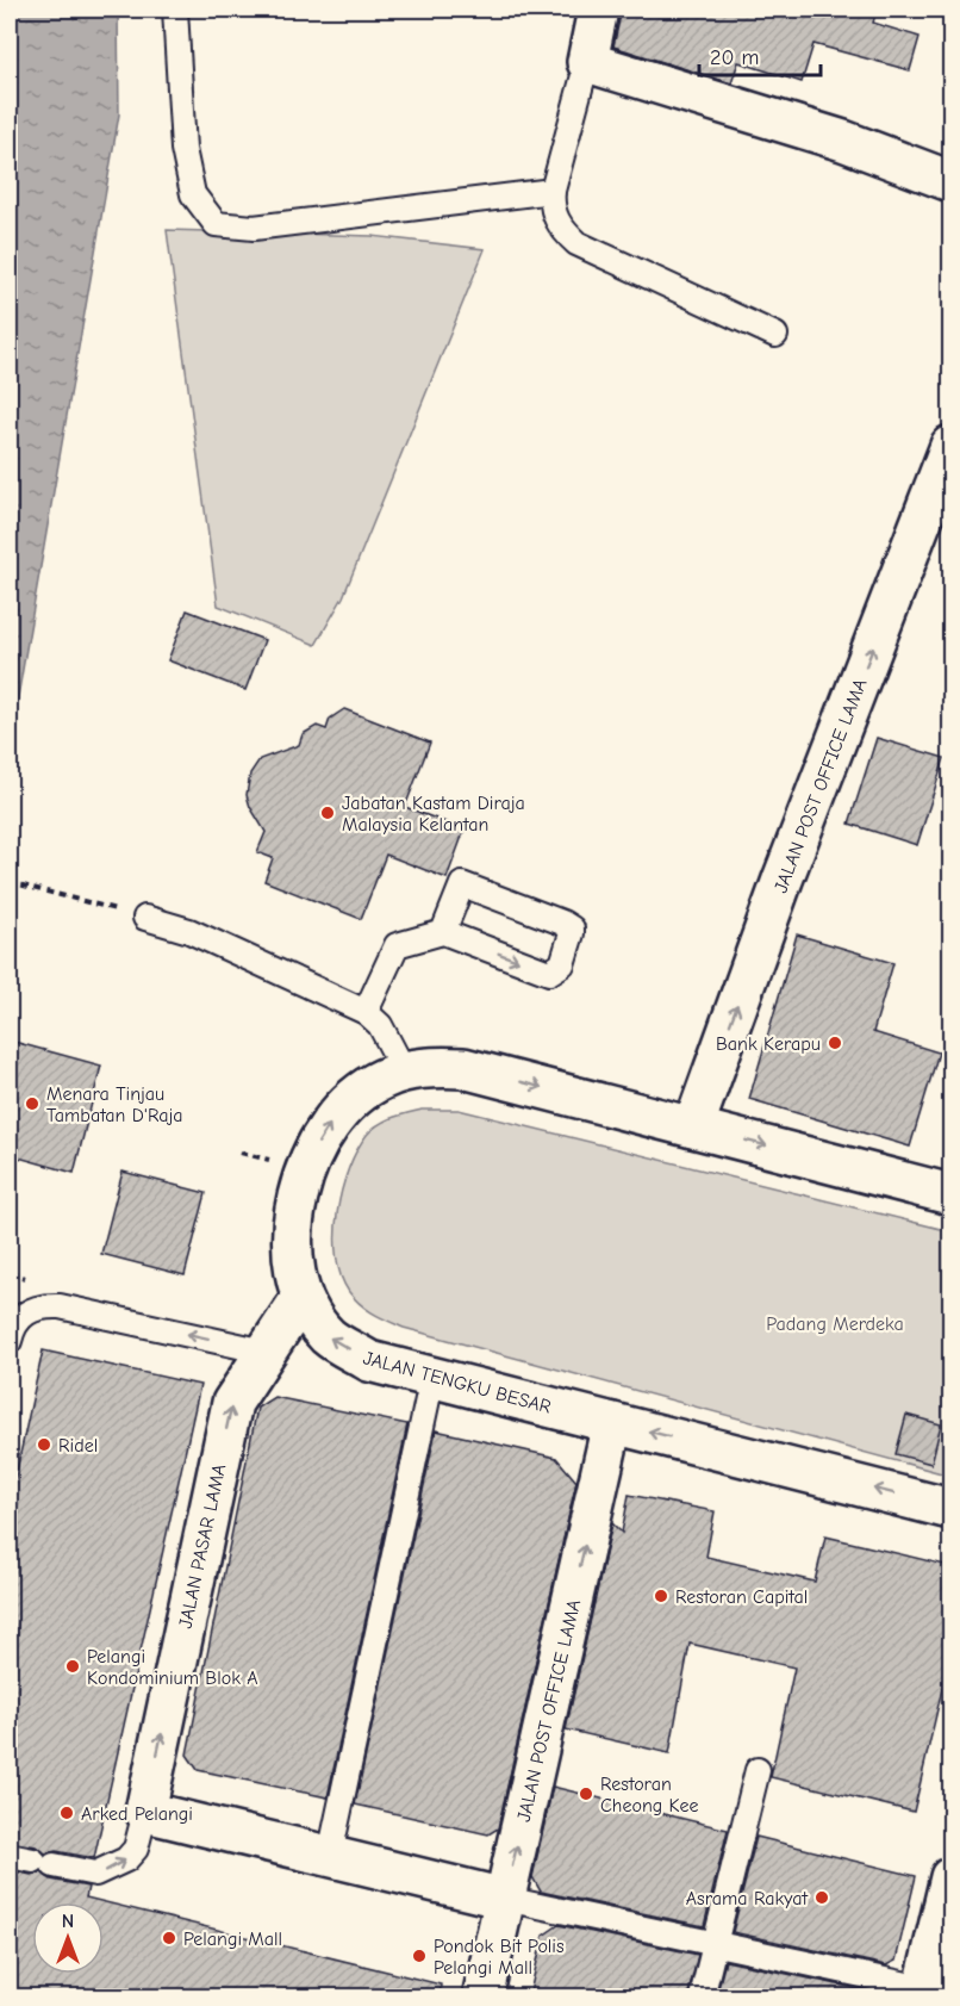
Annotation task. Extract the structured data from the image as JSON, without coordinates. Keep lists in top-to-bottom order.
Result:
{
  "streets": {
    "main road": ["JALAN POST OFFICE LAMA", "JALAN TENGKU BESAR", "JALAN PASAR LAMA"]
  },
  "crossings": [
    ["JALAN POST OFFICE LAMA", "JALAN TENGKU BESAR"],
    ["JALAN TENGKU BESAR", "JALAN PASAR LAMA"]
  ],
  "one_way": ["JALAN POST OFFICE LAMA", "JALAN PASAR LAMA"],
  "parks": ["Padang Merdeka"],
  "places": [
    "Jabatan Kastam Diraja Malaysia Kelantan",
    "Bank Kerapu",
    "Menara Tinjau Tambatan D'Raja",
    "Ridel",
    "Restoran Capital",
    "Pelangi Kondominium Blok A",
    "Restoran Cheong Kee",
    "Arked Pelangi",
    "Asrama Rakyat",
    "Pelangi Mall",
    "Pondok Bit Polis Pelangi Mall"
  ],
  "scale_bar": "20 m",
  "north": "top"
}
